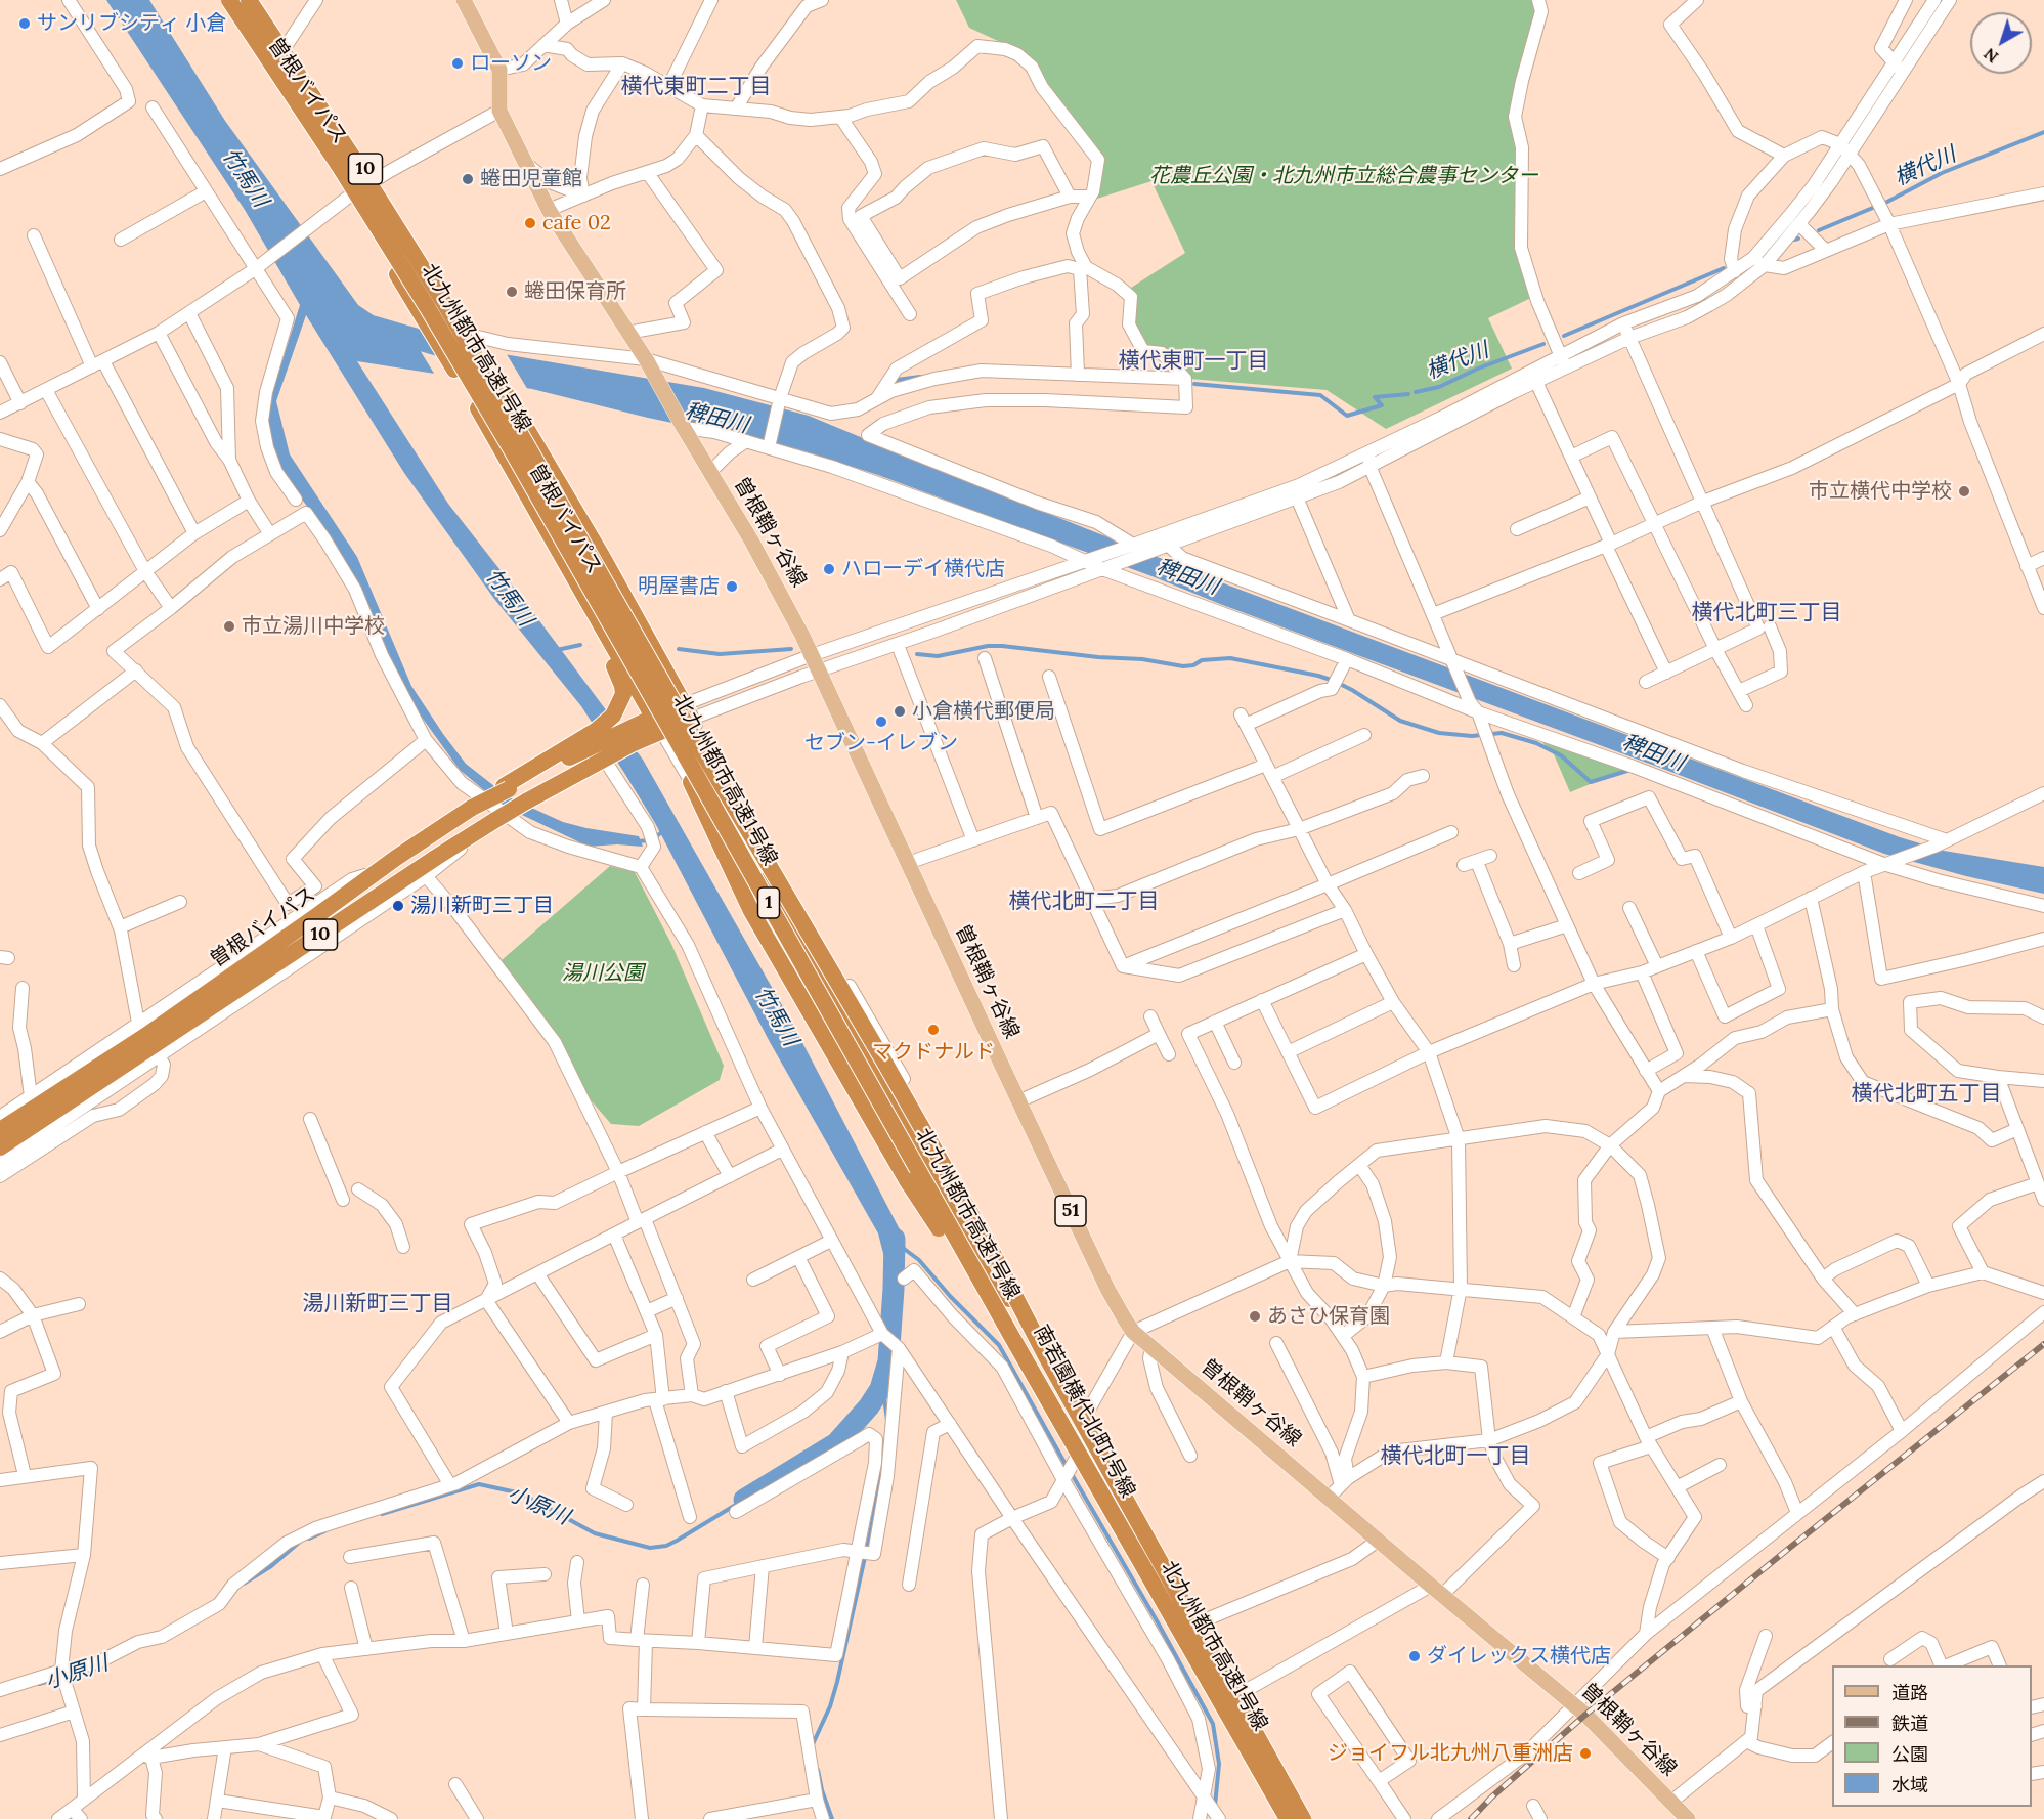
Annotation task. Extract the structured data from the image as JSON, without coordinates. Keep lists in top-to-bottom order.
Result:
{
  "streets": {
    "highway": [
      "曽根バイパス",
      "10",
      "北九州都市高速1号線",
      "1"
    ],
    "main road": ["曽根鞘ヶ谷線", "51"],
    "street": ["南若園横代北町1号線"]
  },
  "crossings": [
    ["曽根バイパス", "南若園横代北町1号線"],
    ["北九州都市高速1号線", "南若園横代北町1号線"]
  ],
  "districts": [
    "横代東町二丁目",
    "横代東町一丁目",
    "横代北町三丁目",
    "横代北町二丁目",
    "横代北町五丁目",
    "湯川新町三丁目",
    "横代北町一丁目"
  ],
  "water": [
    "横代川",
    "竹馬川",
    "稗田川",
    "小原川"
  ],
  "parks": ["花農丘公園・北九州市立総合農事センター", "湯川公園"],
  "places": [
    "サンリブシティ 小倉",
    "ローソン",
    "蜷田児童館",
    "cafe 02",
    "蜷田保育所",
    "市立横代中学校",
    "ハローデイ横代店",
    "明屋書店",
    "市立湯川中学校",
    "小倉横代郵便局",
    "セブン-イレブン",
    "湯川新町三丁目",
    "マクドナルド",
    "あさひ保育園",
    "ダイレックス横代店",
    "ジョイフル北九州八重洲店"
  ],
  "legend": [
    "道路",
    "鉄道",
    "公園",
    "水域"
  ],
  "north": "bottom left"
}
